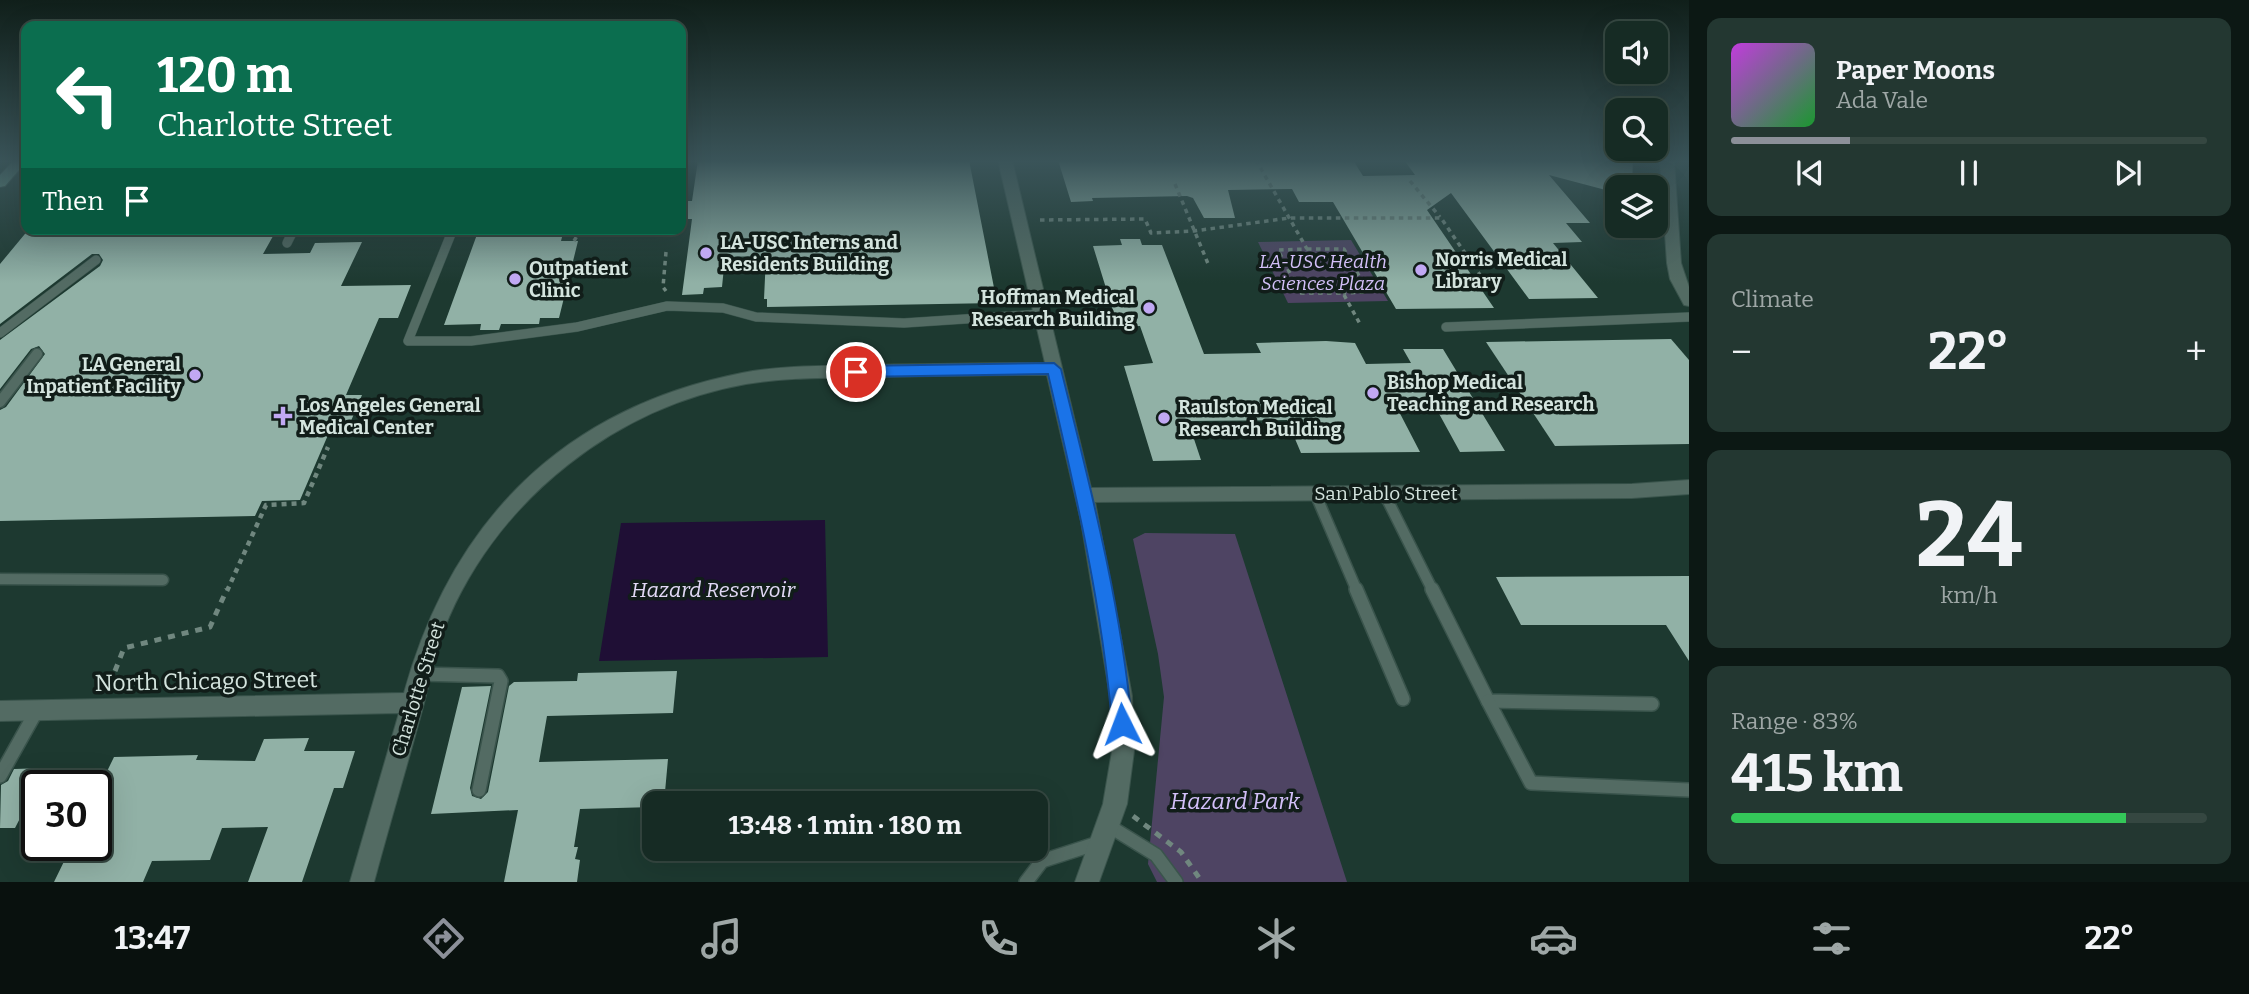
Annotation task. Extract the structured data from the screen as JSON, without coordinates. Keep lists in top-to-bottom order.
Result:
{
  "streets": {
    "street": ["San Pablo Street", "North Chicago Street", "Charlotte Street"]
  },
  "crossings": [
    ["North Chicago Street", "Charlotte Street"]
  ],
  "water": ["Hazard Reservoir"],
  "parks": ["LA-USC Health Sciences Plaza", "Hazard Park"],
  "places": {
    "other": [
      "LA-USC Interns and Residents Building",
      "Norris Medical Library",
      "Outpatient Clinic",
      "Hoffman Medical Research Building",
      "LA General Inpatient Facility",
      "Bishop Medical Teaching and Research",
      "Raulston Medical Research Building"
    ],
    "health": ["Los Angeles General Medical Center"]
  },
  "page": {
    "turn": ["120 m", "Charlotte Street"],
    "song": ["Paper Moons", "Ada Vale"],
    "then": "Then",
    "tile": [
      "Climate",
      ["24", "km/h"],
      ["Range · 83%", "415 km"]
    ],
    "heat": ["−", "22°", "+"],
    "limit": "30",
    "trip": "13:48 · 1 min · 180 m",
    "tabs": ["13:47", "22°"]
  }
}
